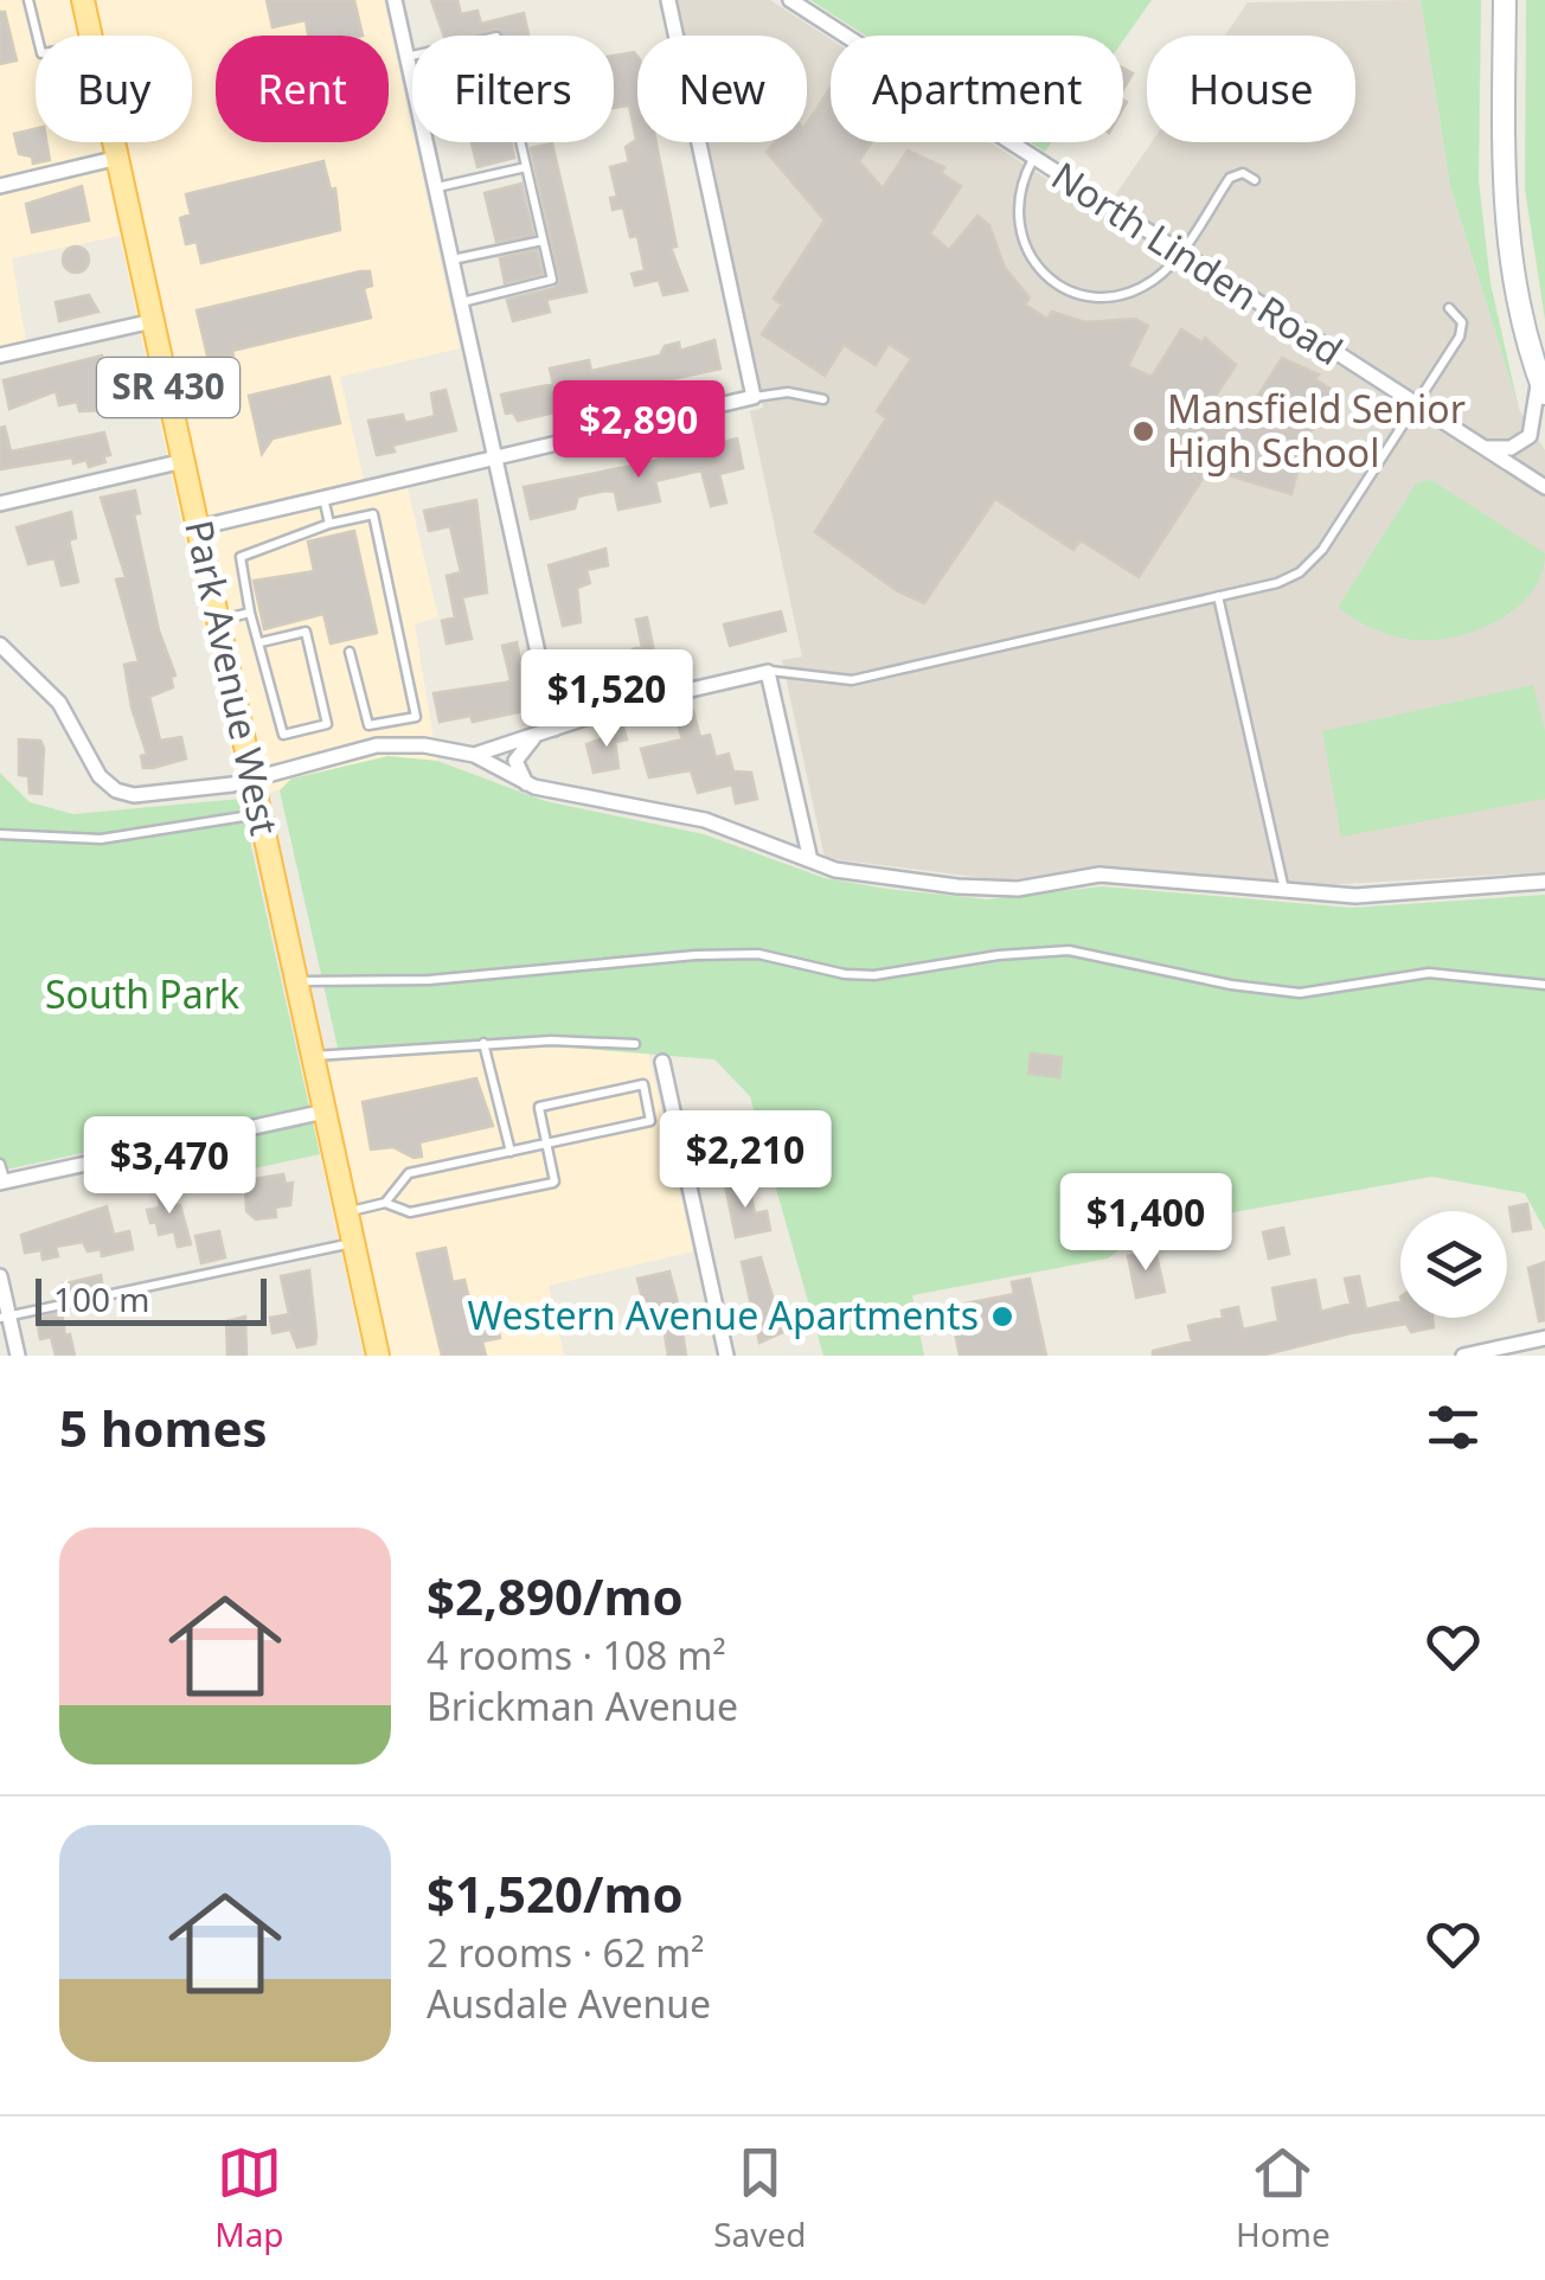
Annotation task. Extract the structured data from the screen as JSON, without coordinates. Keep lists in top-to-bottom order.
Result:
{
  "streets": {
    "main road": ["SR 430", "Park Avenue West"],
    "street": ["North Linden Road"]
  },
  "parks": ["South Park"],
  "places": ["Mansfield Senior High School", "Western Avenue Apartments"],
  "scale_bar": "100 m",
  "page": {
    "chip": [
      "Buy",
      "Rent",
      "Filters",
      "New",
      "Apartment",
      "House"
    ],
    "price": [
      "$2,890",
      "$1,520",
      "$2,210",
      "$3,470",
      "$1,400"
    ],
    "scale": "100 m",
    "heading": "5 homes",
    "list": [
      {
        "name": "$2,890/mo",
        "note": "4 rooms · 108 m² · Brickman Avenue"
      },
      {
        "name": "$1,520/mo",
        "note": "2 rooms · 62 m² · Ausdale Avenue"
      }
    ],
    "tabs": ["Map", "Saved", "Home"]
  }
}
